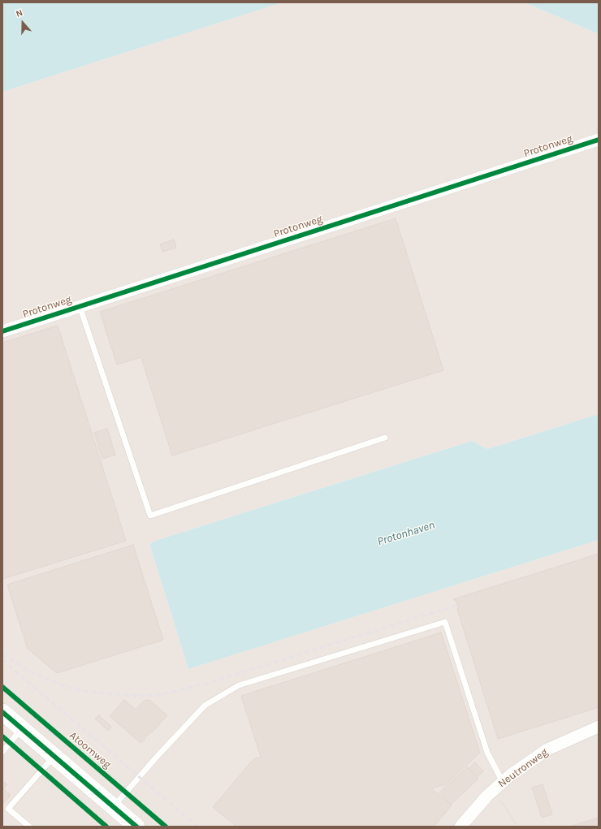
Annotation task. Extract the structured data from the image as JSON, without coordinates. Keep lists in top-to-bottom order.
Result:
{
  "streets": {
    "street": ["Protonweg", "Neutronweg"],
    "cycle path": ["Atoomweg"]
  },
  "water": ["Protonhaven"],
  "north": "top"
}
